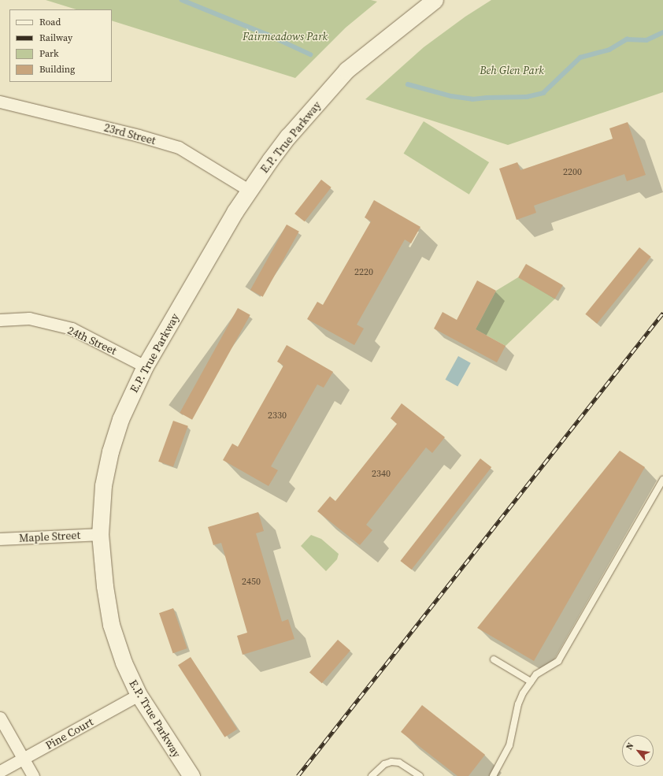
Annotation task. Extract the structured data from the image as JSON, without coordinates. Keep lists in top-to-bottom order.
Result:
{
  "streets": {
    "main road": ["E.P. True Parkway"],
    "street": [
      "23rd Street",
      "24th Street",
      "Maple Street",
      "Pine Court"
    ]
  },
  "crossings": [
    ["23rd Street", "E.P. True Parkway"],
    ["E.P. True Parkway", "24th Street"],
    ["E.P. True Parkway", "Maple Street"],
    ["E.P. True Parkway", "Pine Court"]
  ],
  "parks": ["Fairmeadows Park", "Beh Glen Park"],
  "house_numbers": [
    "2200",
    "2220",
    "2330",
    "2340",
    "2450"
  ],
  "legend": [
    "Road",
    "Railway",
    "Park",
    "Building"
  ],
  "north": "top left"
}
